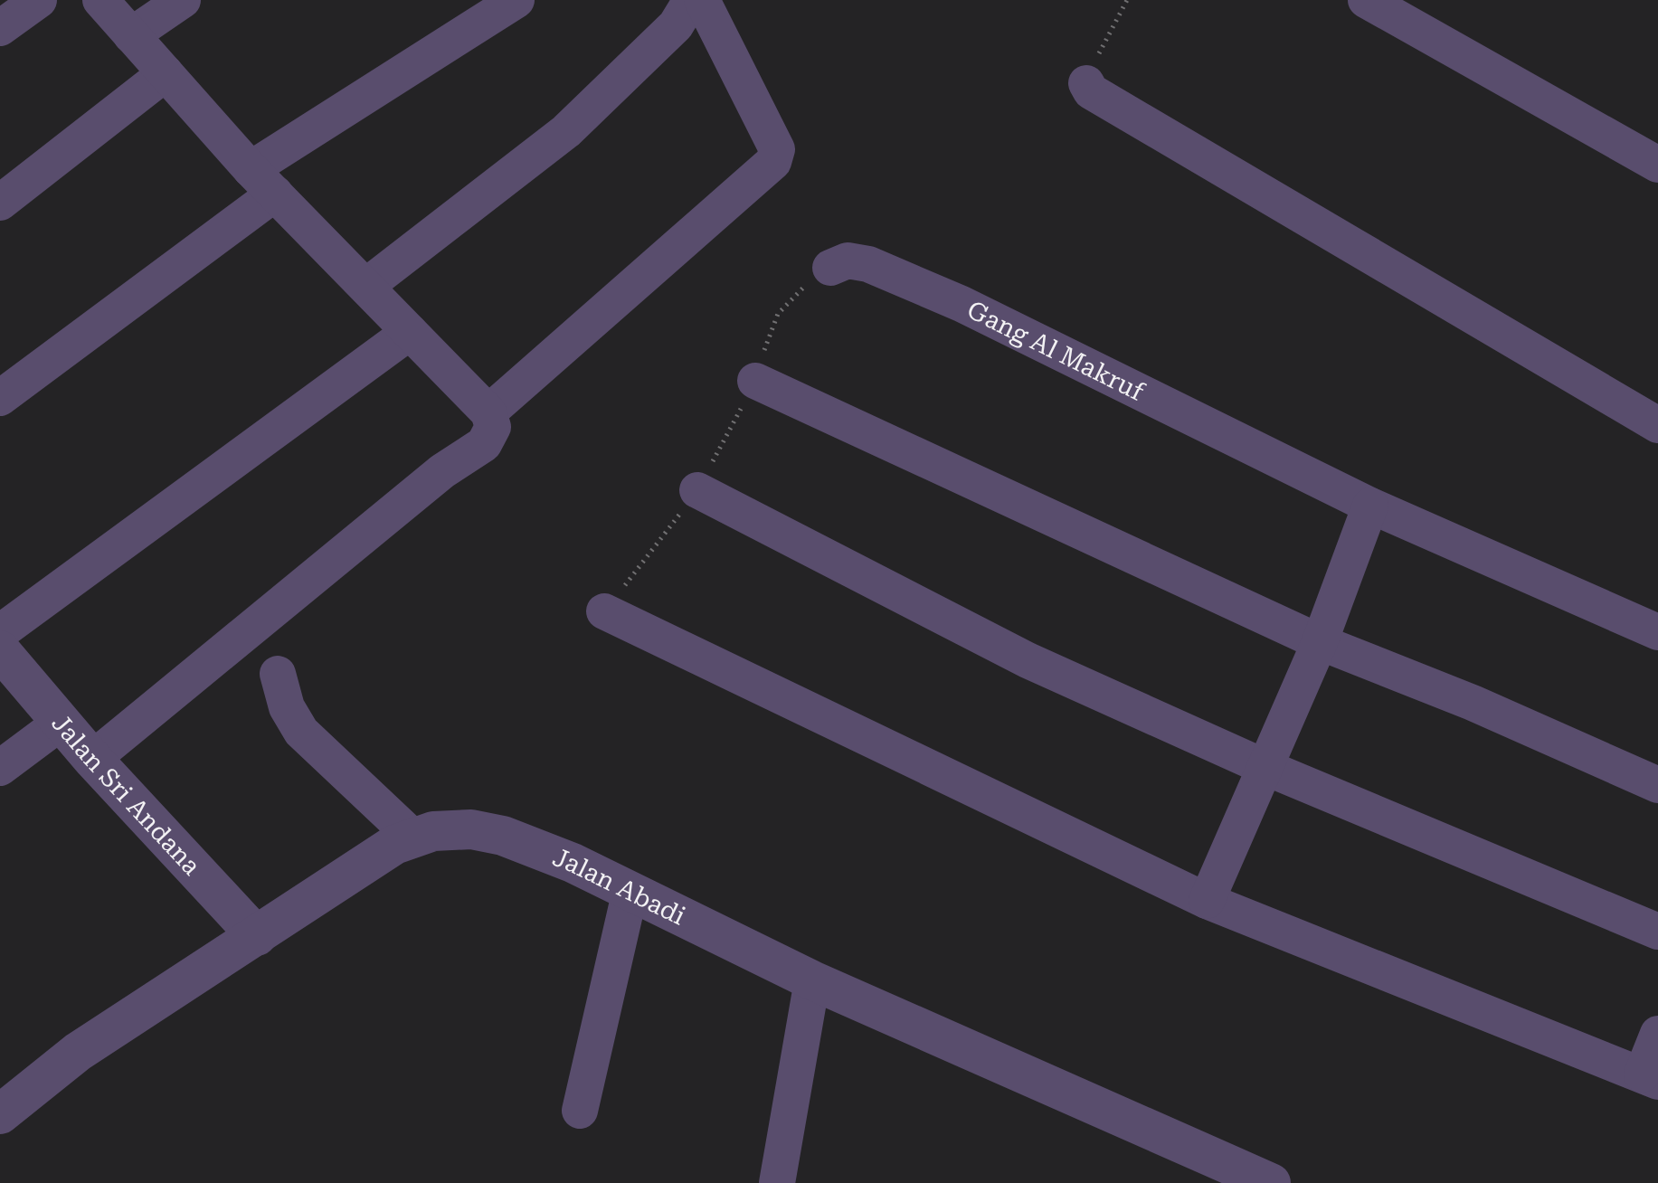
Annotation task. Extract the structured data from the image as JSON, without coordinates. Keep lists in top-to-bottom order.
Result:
{
  "streets": {
    "street": ["Gang Al Makruf", "Jalan Sri Andana", "Jalan Abadi"]
  },
  "crossings": [
    ["Jalan Sri Andana", "Jalan Abadi"]
  ]
}
